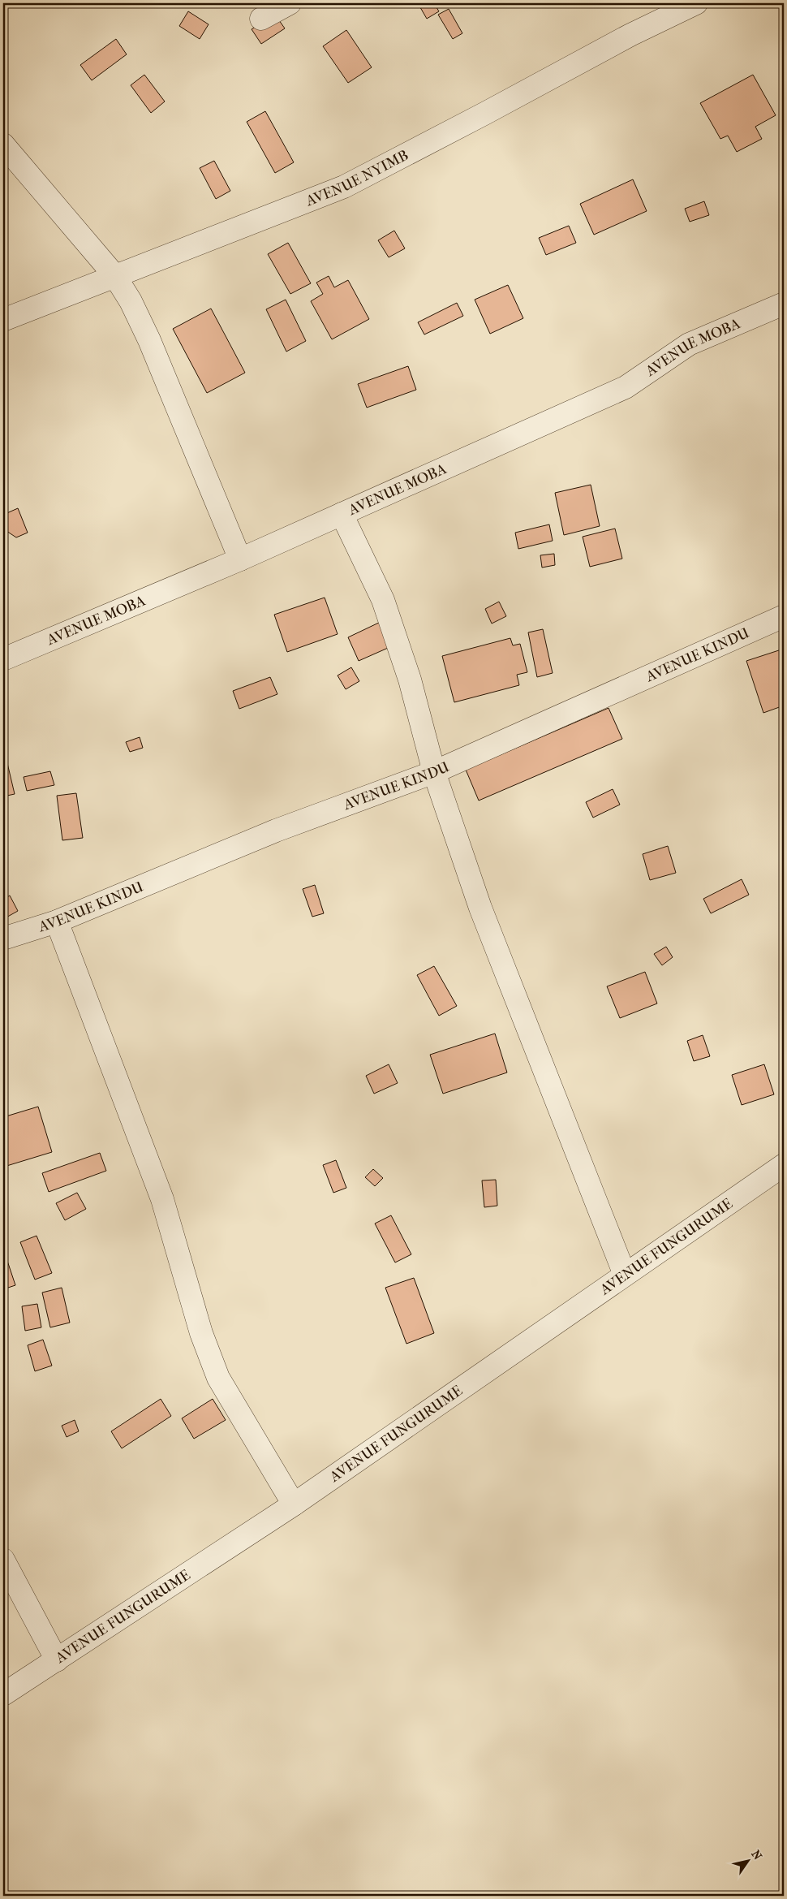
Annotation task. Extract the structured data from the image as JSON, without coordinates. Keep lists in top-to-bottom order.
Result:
{
  "streets": {
    "street": [
      "AVENUE NYIMB",
      "AVENUE MOBA",
      "AVENUE KINDU",
      "AVENUE FUNGURUME"
    ]
  },
  "north": "top right"
}
